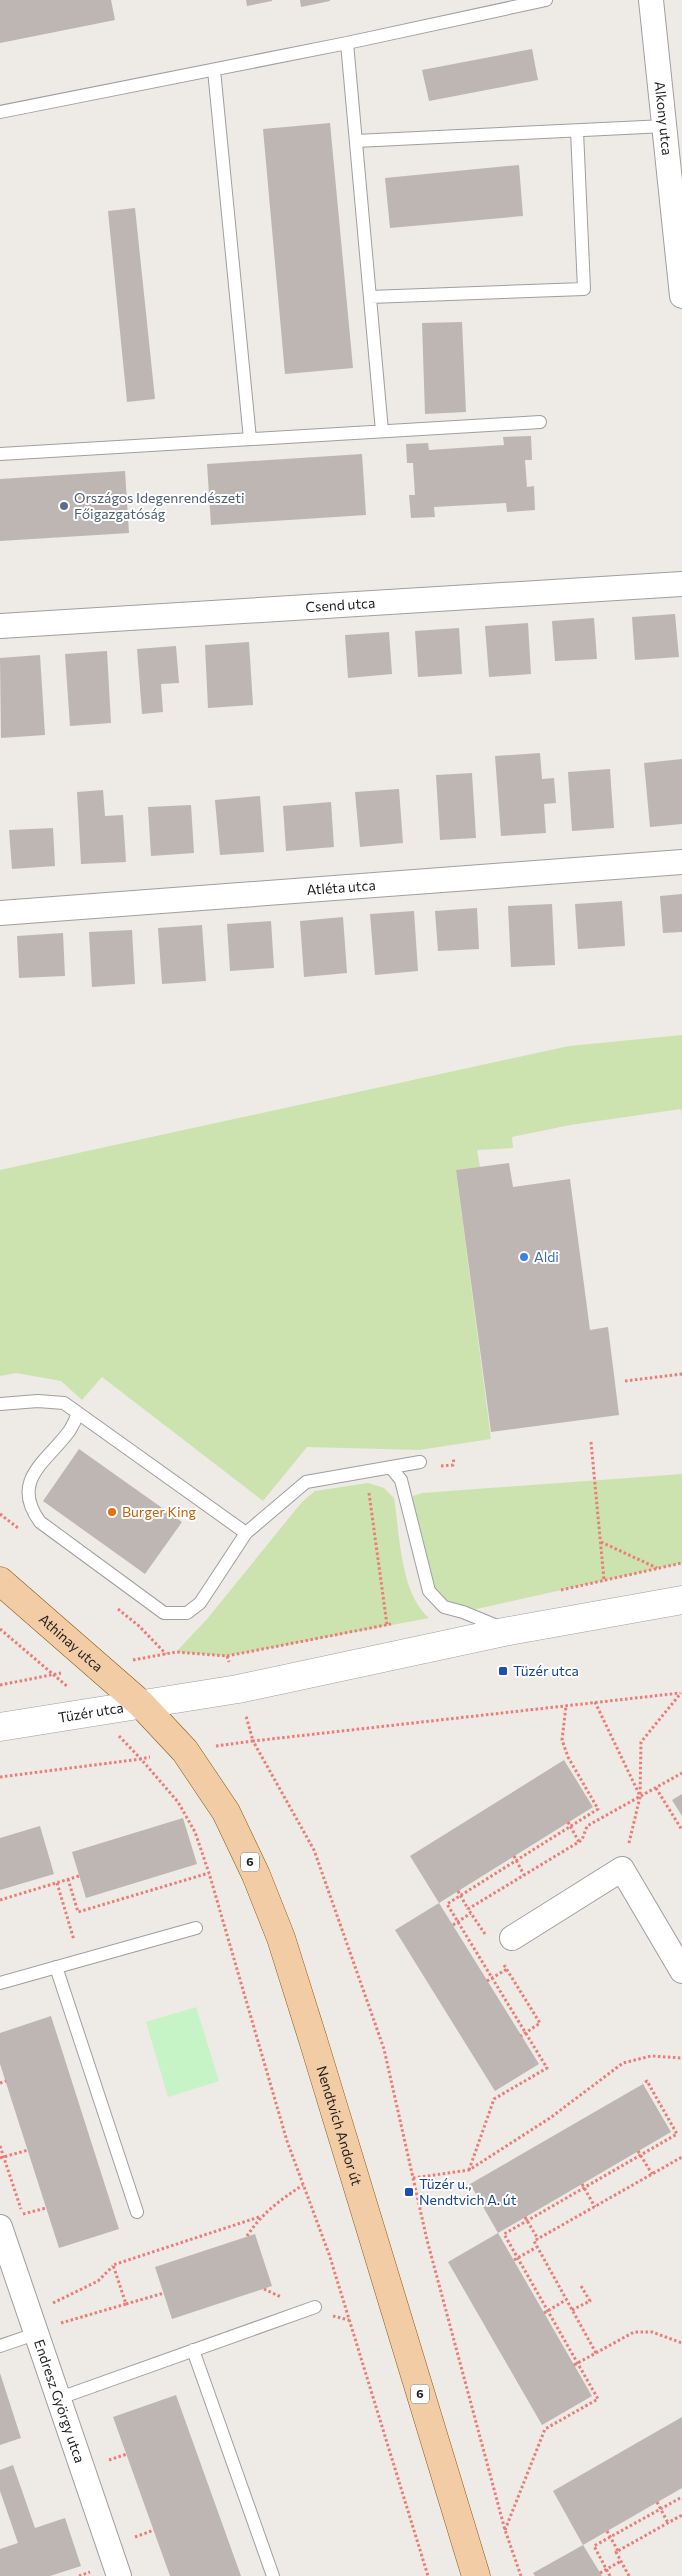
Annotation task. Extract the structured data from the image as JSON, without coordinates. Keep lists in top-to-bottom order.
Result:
{
  "streets": {
    "main road": ["Athinay utca", "6", "Nendtvich Andor út"],
    "street": [
      "Alkony utca",
      "Csend utca",
      "Atléta utca",
      "Tüzér utca",
      "Endresz György utca"
    ]
  },
  "crossings": [
    ["Athinay utca", "Tüzér utca"],
    ["Athinay utca", "Nendtvich Andor út"],
    ["Tüzér utca", "Nendtvich Andor út"]
  ],
  "places": {
    "other": ["Országos Idegenrendészeti Főigazgatóság", "Aldi", "Burger King"],
    "transit": ["Tüzér utca", "Tüzér u., Nendtvich A. út"]
  }
}
